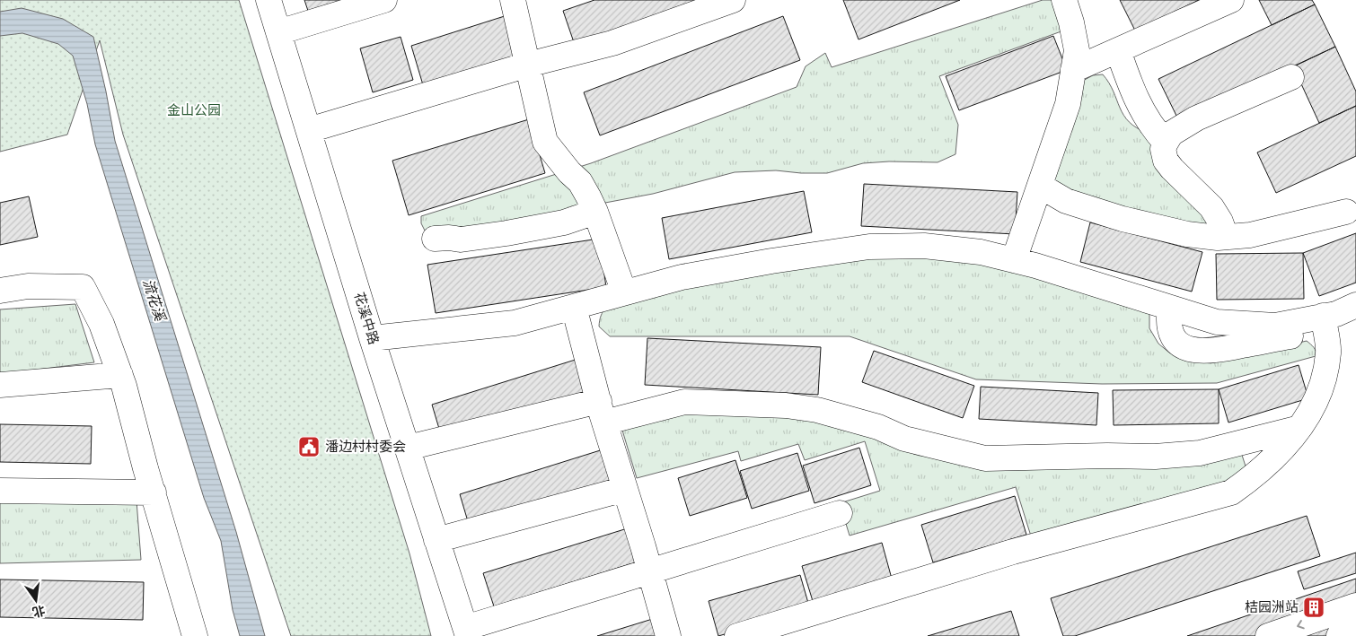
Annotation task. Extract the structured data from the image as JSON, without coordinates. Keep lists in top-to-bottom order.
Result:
{
  "streets": {
    "street": ["花溪中路"]
  },
  "water": ["流花溪"],
  "parks": ["金山公园"],
  "places": {
    "public building": ["潘边村村委会"],
    "building": ["桔园洲站"]
  },
  "north": "bottom"
}
